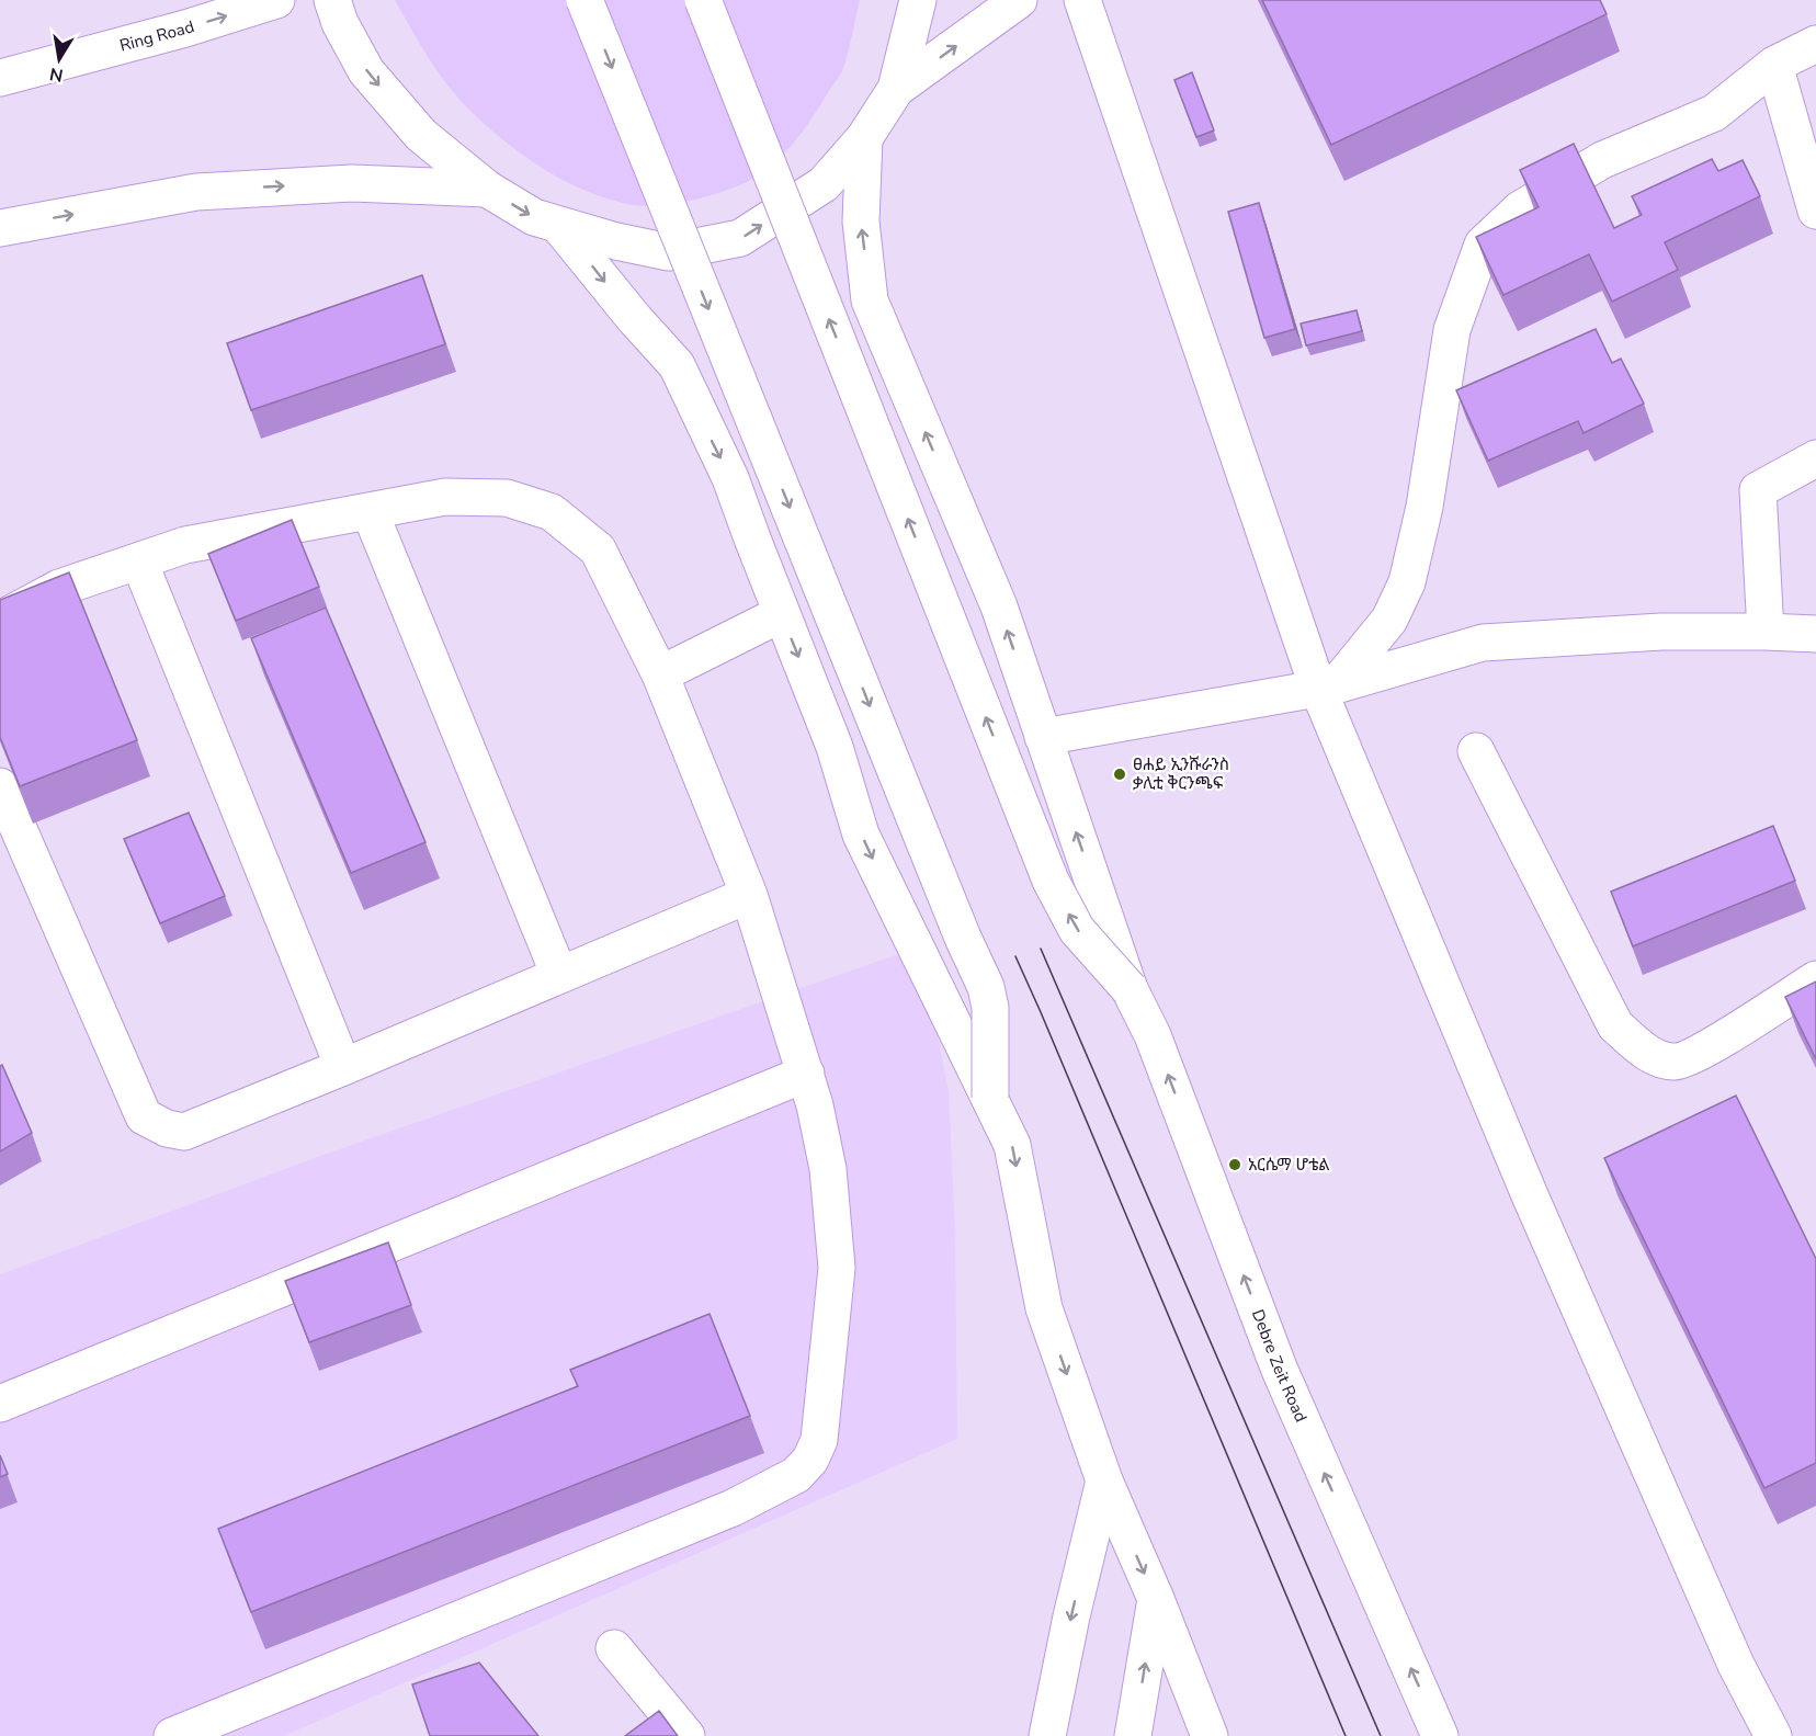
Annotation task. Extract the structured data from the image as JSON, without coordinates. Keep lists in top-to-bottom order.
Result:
{
  "streets": {
    "main road": ["Ring Road", "Debre Zeit Road"]
  },
  "places": ["ፀሐይ ኢንሹራንስ ቃሊቲ ቅርንጫፍ", "አርሴማ ሆቴል"],
  "north": "bottom"
}
